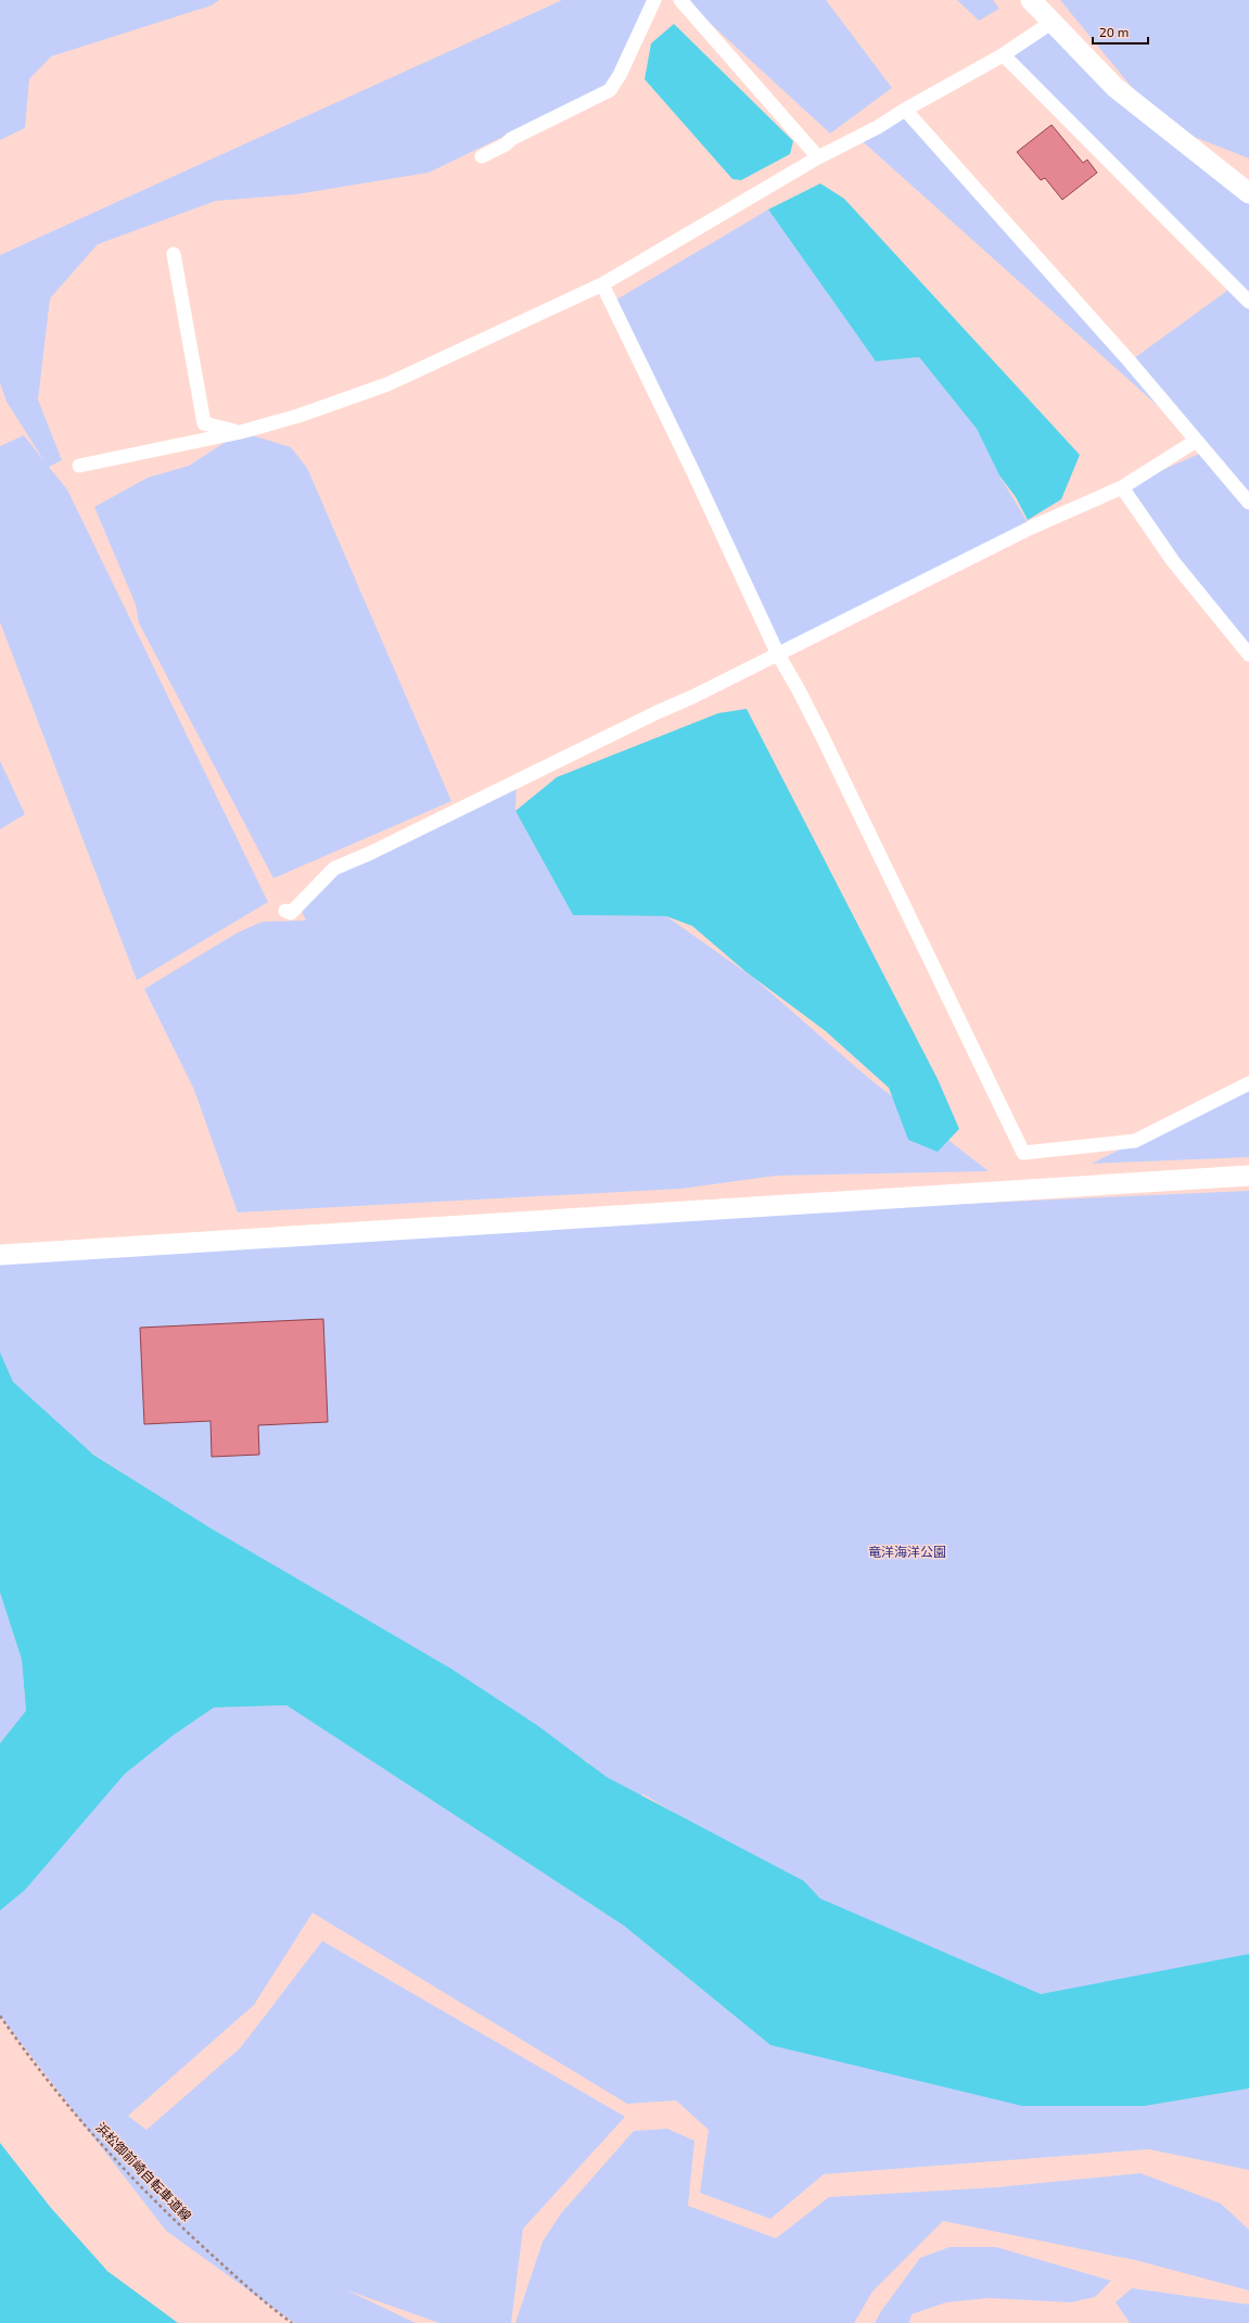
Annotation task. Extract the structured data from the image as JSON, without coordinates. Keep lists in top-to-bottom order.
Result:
{
  "streets": {
    "path": ["浜松御前崎自転車道線"]
  },
  "parks": ["竜洋海洋公園"],
  "scale_bar": "20 m"
}
